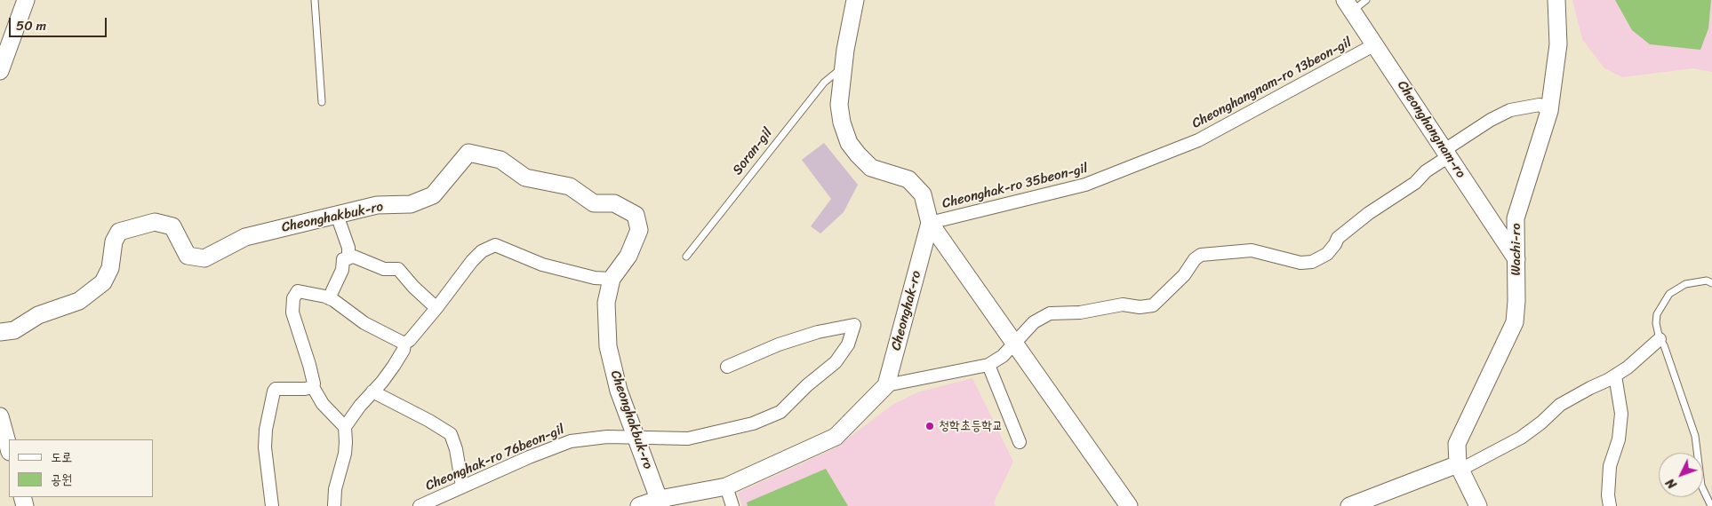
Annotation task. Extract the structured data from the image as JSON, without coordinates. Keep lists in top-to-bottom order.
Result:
{
  "streets": {
    "street": [
      "Cheonghangnam-ro 13beon-gil",
      "Cheonghangnam-ro",
      "Cheonghak-ro 35beon-gil",
      "Cheonghakbuk-ro",
      "Wachi-ro",
      "Cheonghak-ro",
      "Cheonghak-ro 76beon-gil"
    ],
    "lane": ["Soran-gil"]
  },
  "crossings": [
    ["Cheonghangnam-ro 13beon-gil", "Cheonghangnam-ro"],
    ["Cheonghangnam-ro 13beon-gil", "Cheonghak-ro 35beon-gil"],
    ["Cheonghangnam-ro", "Wachi-ro"],
    ["Soran-gil", "Cheonghak-ro"],
    ["Cheonghak-ro 35beon-gil", "Cheonghak-ro"],
    ["Cheonghakbuk-ro", "Cheonghak-ro"],
    ["Cheonghakbuk-ro", "Cheonghak-ro 76beon-gil"]
  ],
  "places": ["청학초등학교"],
  "legend": ["도로", "공원"],
  "scale_bar": "50 m",
  "north": "bottom left"
}
